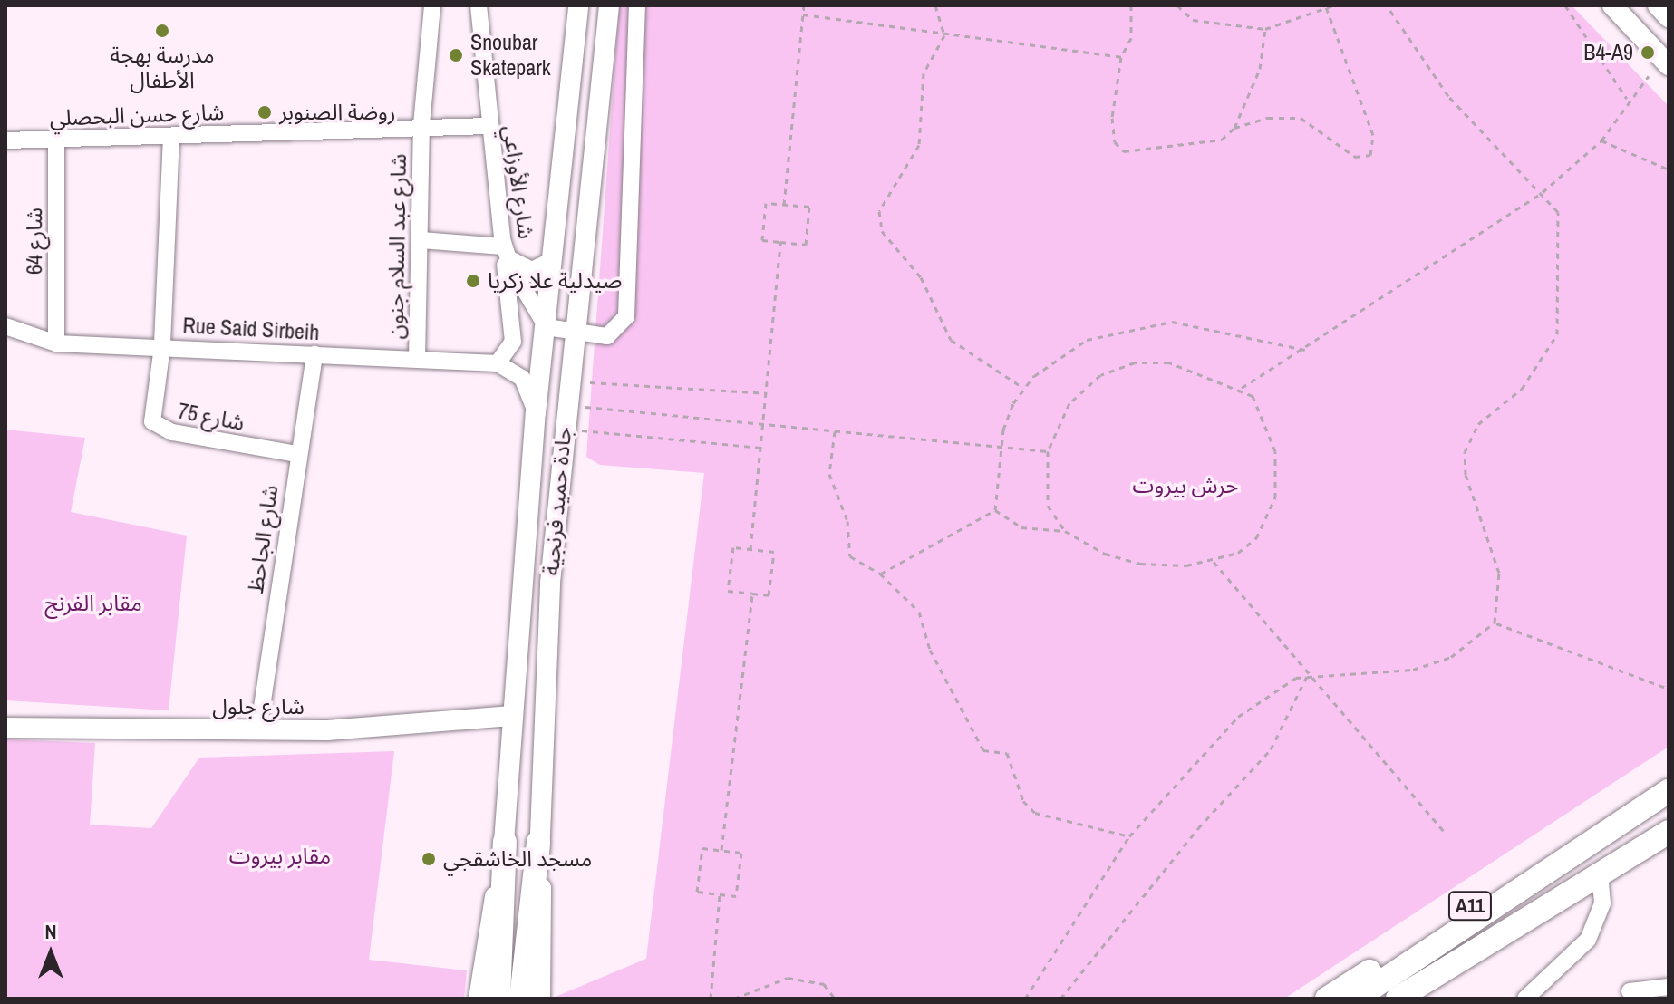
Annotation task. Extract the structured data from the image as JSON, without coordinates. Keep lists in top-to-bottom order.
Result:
{
  "streets": {
    "highway": ["جادة حميد فرنجية", "A11"],
    "main road": ["شارع جلول"],
    "street": [
      "شارع حسن البحصلي",
      "شارع الأوزاعي",
      "شارع 64",
      "شارع عبد السلام جنون",
      "Rue Said Sirbeih",
      "شارع 75",
      "شارع الجاحظ"
    ]
  },
  "crossings": [
    ["شارع حسن البحصلي", "شارع الأوزاعي"],
    ["شارع حسن البحصلي", "شارع 64"],
    ["شارع حسن البحصلي", "شارع عبد السلام جنون"],
    ["شارع الأوزاعي", "جادة حميد فرنجية"],
    ["شارع 64", "Rue Said Sirbeih"],
    ["شارع عبد السلام جنون", "Rue Said Sirbeih"],
    ["Rue Said Sirbeih", "شارع 75"],
    ["Rue Said Sirbeih", "شارع الجاحظ"],
    ["شارع 75", "شارع الجاحظ"],
    ["جادة حميد فرنجية", "شارع جلول"],
    ["شارع الجاحظ", "شارع جلول"]
  ],
  "parks": ["حرش بيروت", "مقابر الفرنج", "مقابر بيروت"],
  "places": [
    "مدرسة بهجة الأطفال",
    "B4-A9",
    "Snoubar Skatepark",
    "روضة الصنوبر",
    "صيدلية علا زكريا",
    "مسجد الخاشقجي"
  ],
  "north": "top"
}
